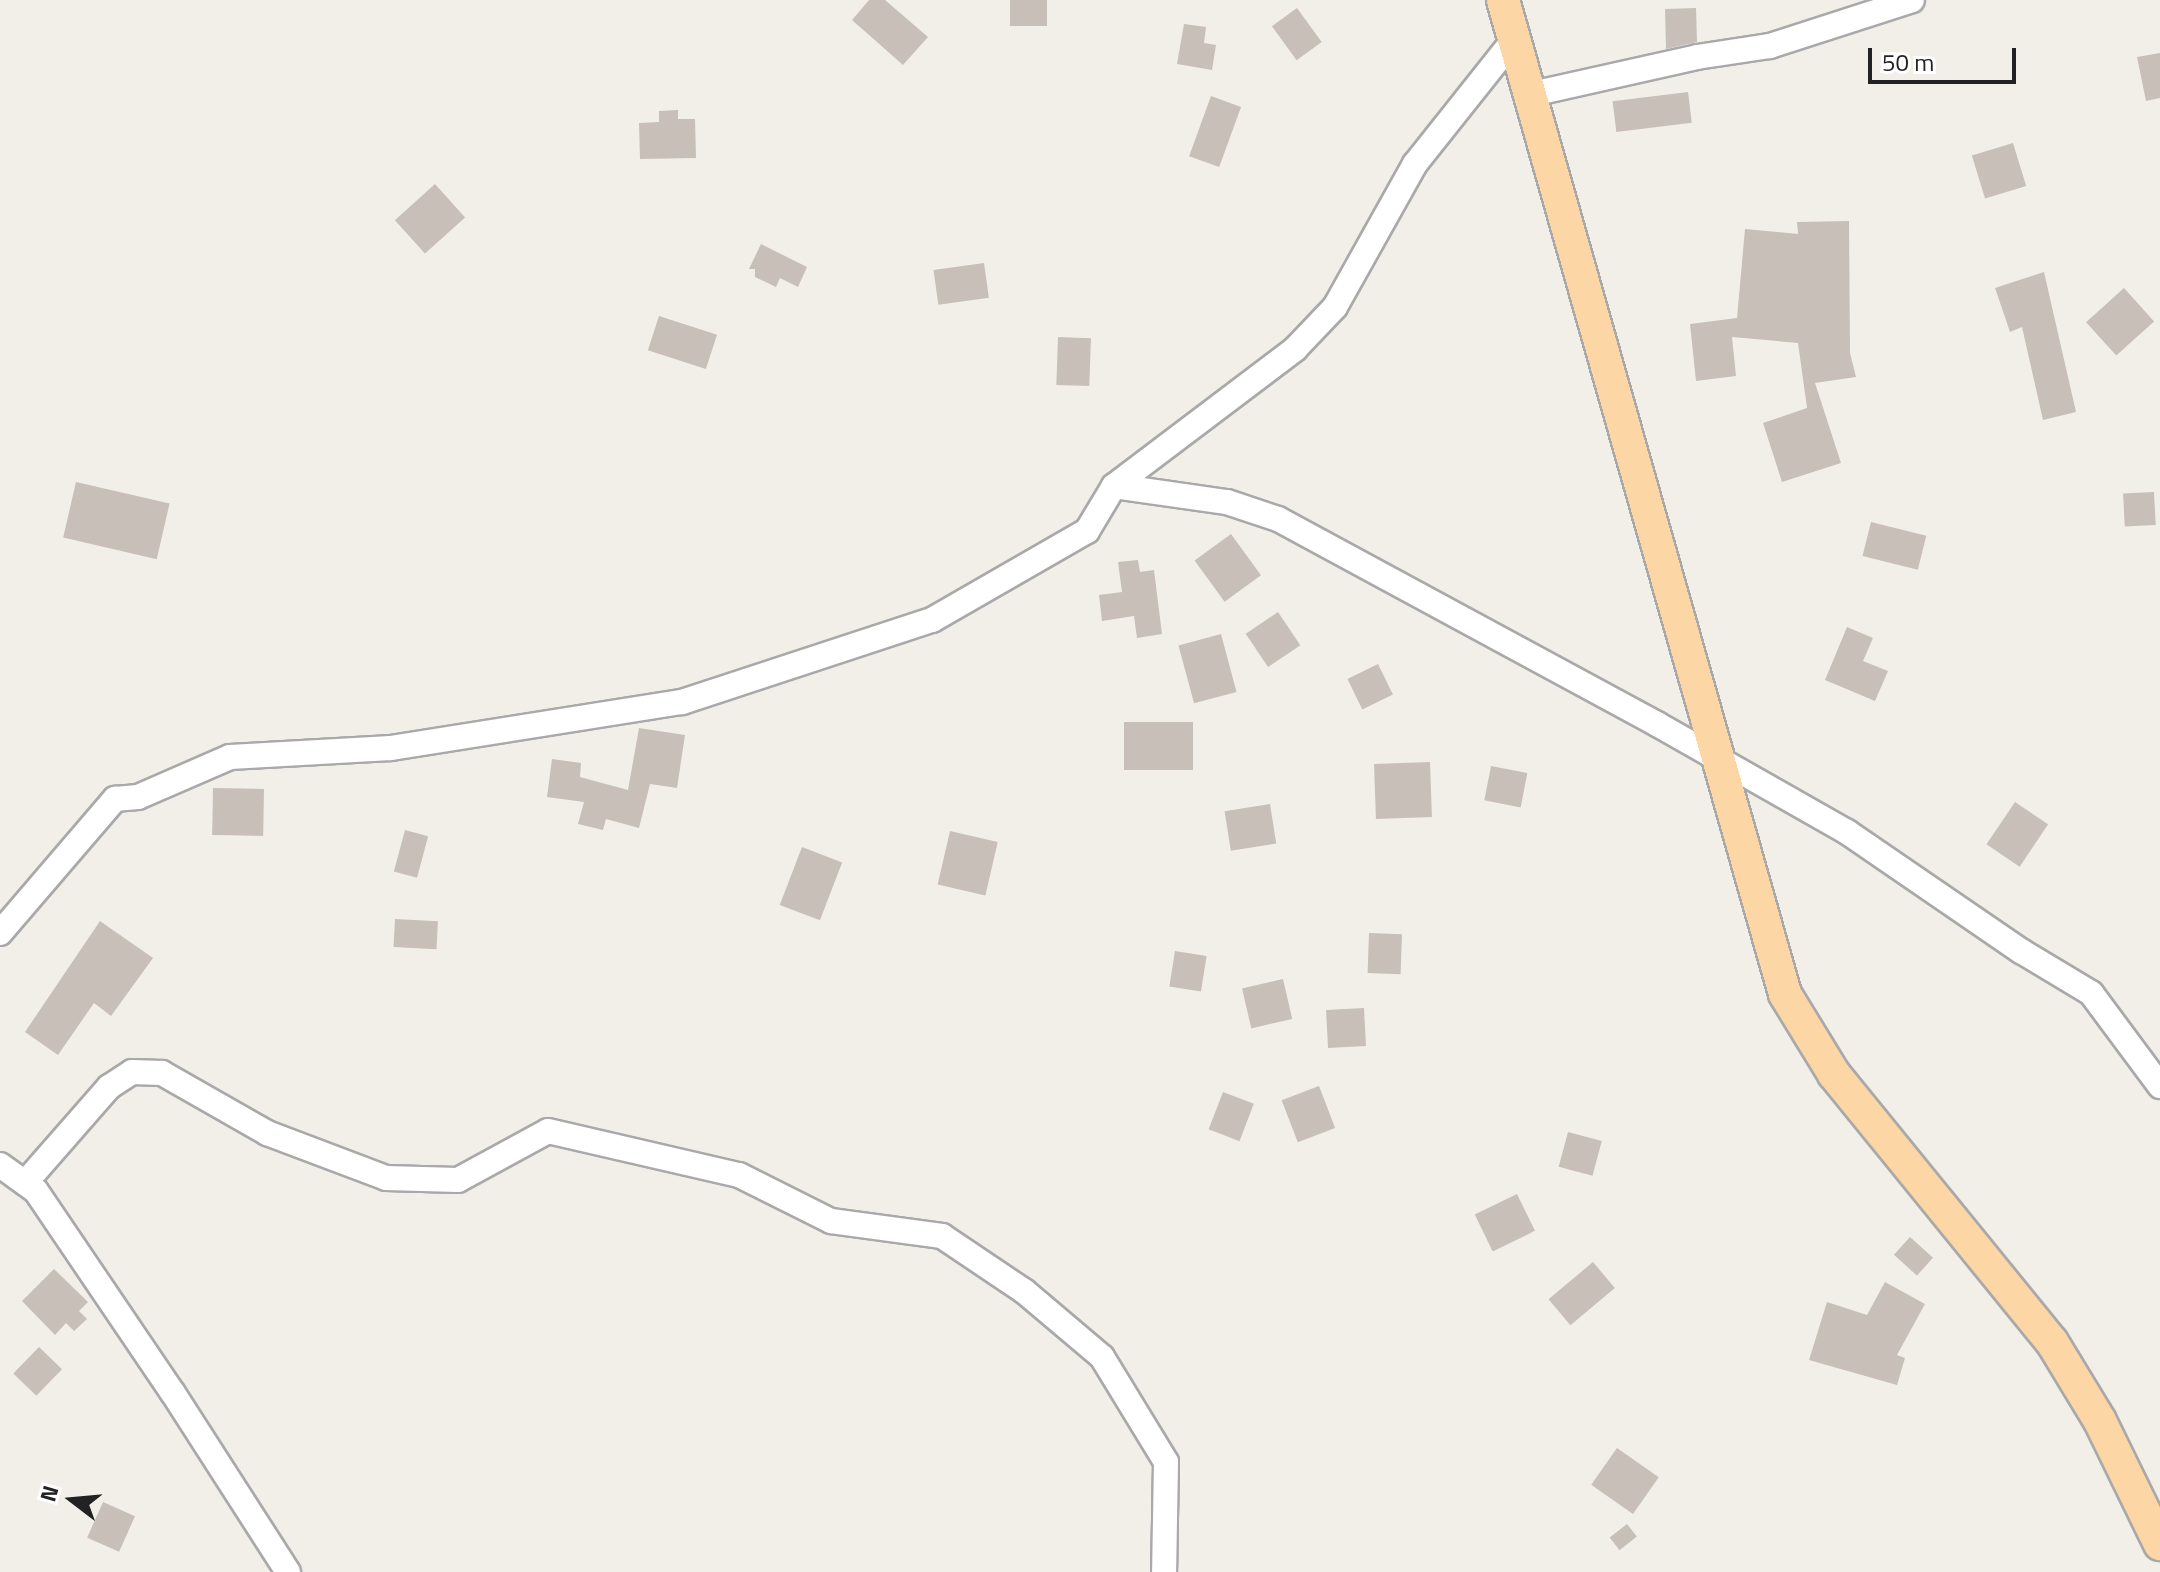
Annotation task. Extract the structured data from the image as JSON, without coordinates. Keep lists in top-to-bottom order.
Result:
{
  "scale_bar": "50 m",
  "north": "left"
}
